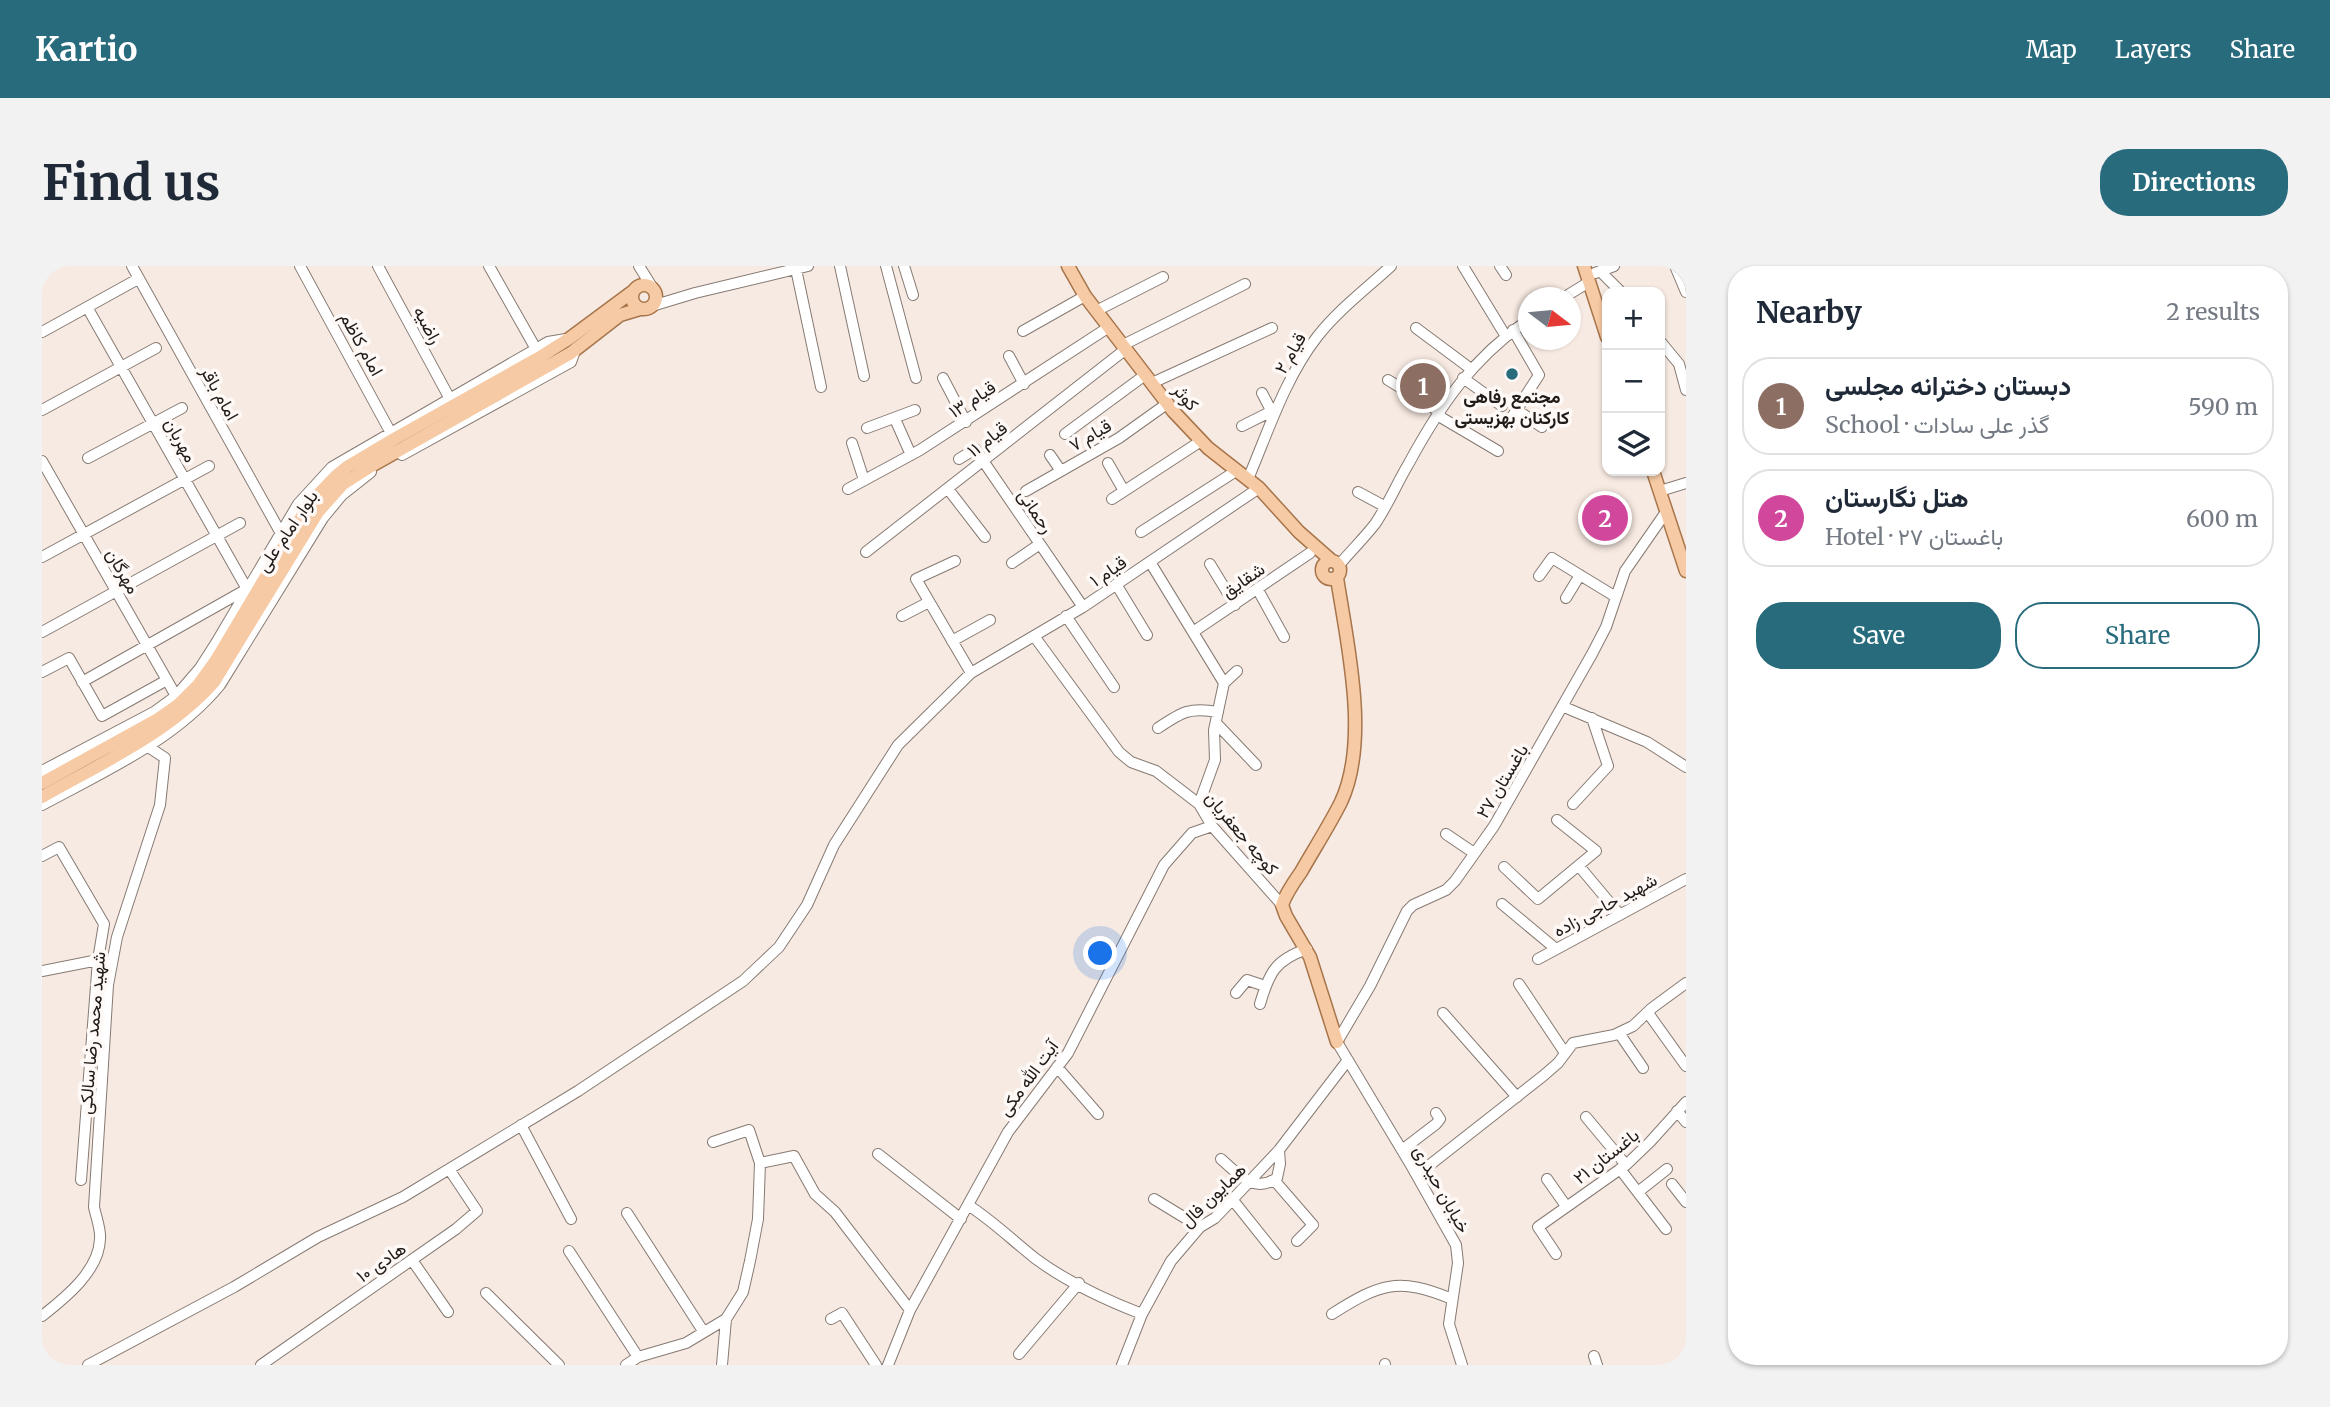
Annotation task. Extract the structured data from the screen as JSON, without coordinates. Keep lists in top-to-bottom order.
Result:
{
  "streets": {
    "main road": ["کوثر", "بلوار امام علی"],
    "street": [
      "راضیه",
      "امام کاظم",
      "قیام ۲",
      "امام باقر",
      "قیام ۱۳",
      "قیام ۷",
      "قیام ۱۱",
      "مهربان",
      "رحمانی",
      "مهرگان",
      "قیام ۱",
      "شقایق",
      "باغستان ۲۷",
      "کوچه جعفریان",
      "شهید حاجی زاده",
      "شهید محمد رضا سالکی",
      "آیت الله مکی",
      "باغستان ۲۱",
      "خیابان حیدری",
      "همایون فال",
      "هادی ۱۰"
    ]
  },
  "crossings": [
    ["امام کاظم", "بلوار امام علی"],
    ["قیام ۲", "کوثر"],
    ["امام باقر", "بلوار امام علی"],
    ["کوثر", "قیام ۱۳"],
    ["کوثر", "قیام ۷"],
    ["کوثر", "قیام ۱۱"],
    ["کوثر", "قیام ۱"],
    ["قیام ۱۱", "رحمانی"],
    ["رحمانی", "قیام ۱"],
    ["قیام ۱", "کوچه جعفریان"],
    ["قیام ۱", "هادی ۱۰"],
    ["باغستان ۲۷", "خیابان حیدری"],
    ["کوچه جعفریان", "آیت الله مکی"],
    ["خیابان حیدری", "همایون فال"]
  ],
  "places": ["مجتمع رفاهی کارکنان بهزیستی"],
  "north": "right",
  "page": {
    "header": "Kartio",
    "nav": ["Map", "Layers", "Share"],
    "buttons": [
      "Directions",
      ["Save", "Share"]
    ],
    "title": "Find us",
    "heading": ["Nearby", "2 results"],
    "map_buttons": ["+", "−"],
    "list": [
      {
        "mark": "1",
        "name": "دبستان دخترانه مجلسی",
        "note": "School · گذر علی سادات",
        "value": "590 m"
      },
      {
        "mark": "2",
        "name": "هتل نگارستان",
        "note": "Hotel · باغستان ۲۷",
        "value": "600 m"
      }
    ],
    "pins": ["1", "2"]
  }
}
